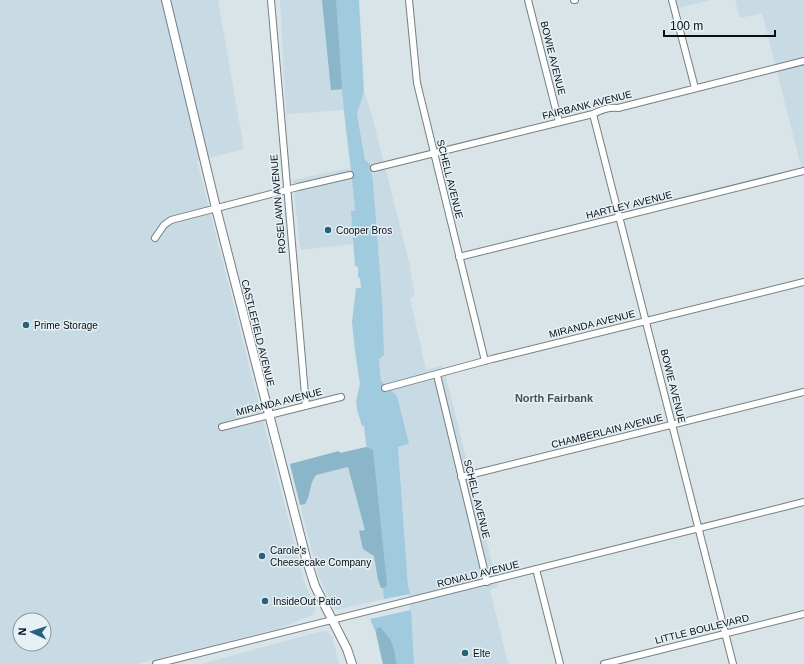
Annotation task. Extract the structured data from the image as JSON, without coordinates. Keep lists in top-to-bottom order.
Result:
{
  "streets": {
    "street": [
      "BOWIE AVENUE",
      "FAIRBANK AVENUE",
      "SCHELL AVENUE",
      "ROSELAWN AVENUE",
      "HARTLEY AVENUE",
      "MIRANDA AVENUE",
      "CASTLEFIELD AVENUE",
      "CHAMBERLAIN AVENUE",
      "RONALD AVENUE",
      "LITTLE BOULEVARD"
    ]
  },
  "crossings": [
    ["BOWIE AVENUE", "FAIRBANK AVENUE"],
    ["BOWIE AVENUE", "HARTLEY AVENUE"],
    ["BOWIE AVENUE", "MIRANDA AVENUE"],
    ["BOWIE AVENUE", "CHAMBERLAIN AVENUE"],
    ["BOWIE AVENUE", "RONALD AVENUE"],
    ["BOWIE AVENUE", "LITTLE BOULEVARD"],
    ["FAIRBANK AVENUE", "SCHELL AVENUE"],
    ["SCHELL AVENUE", "HARTLEY AVENUE"],
    ["SCHELL AVENUE", "MIRANDA AVENUE"],
    ["SCHELL AVENUE", "CHAMBERLAIN AVENUE"],
    ["SCHELL AVENUE", "RONALD AVENUE"],
    ["ROSELAWN AVENUE", "MIRANDA AVENUE"],
    ["MIRANDA AVENUE", "CASTLEFIELD AVENUE"],
    ["CASTLEFIELD AVENUE", "RONALD AVENUE"]
  ],
  "districts": ["North Fairbank"],
  "places": [
    "Cooper Bros",
    "Prime Storage",
    "Carole's Cheesecake Company",
    "InsideOut Patio",
    "Elte"
  ],
  "scale_bar": "100 m",
  "north": "left"
}
